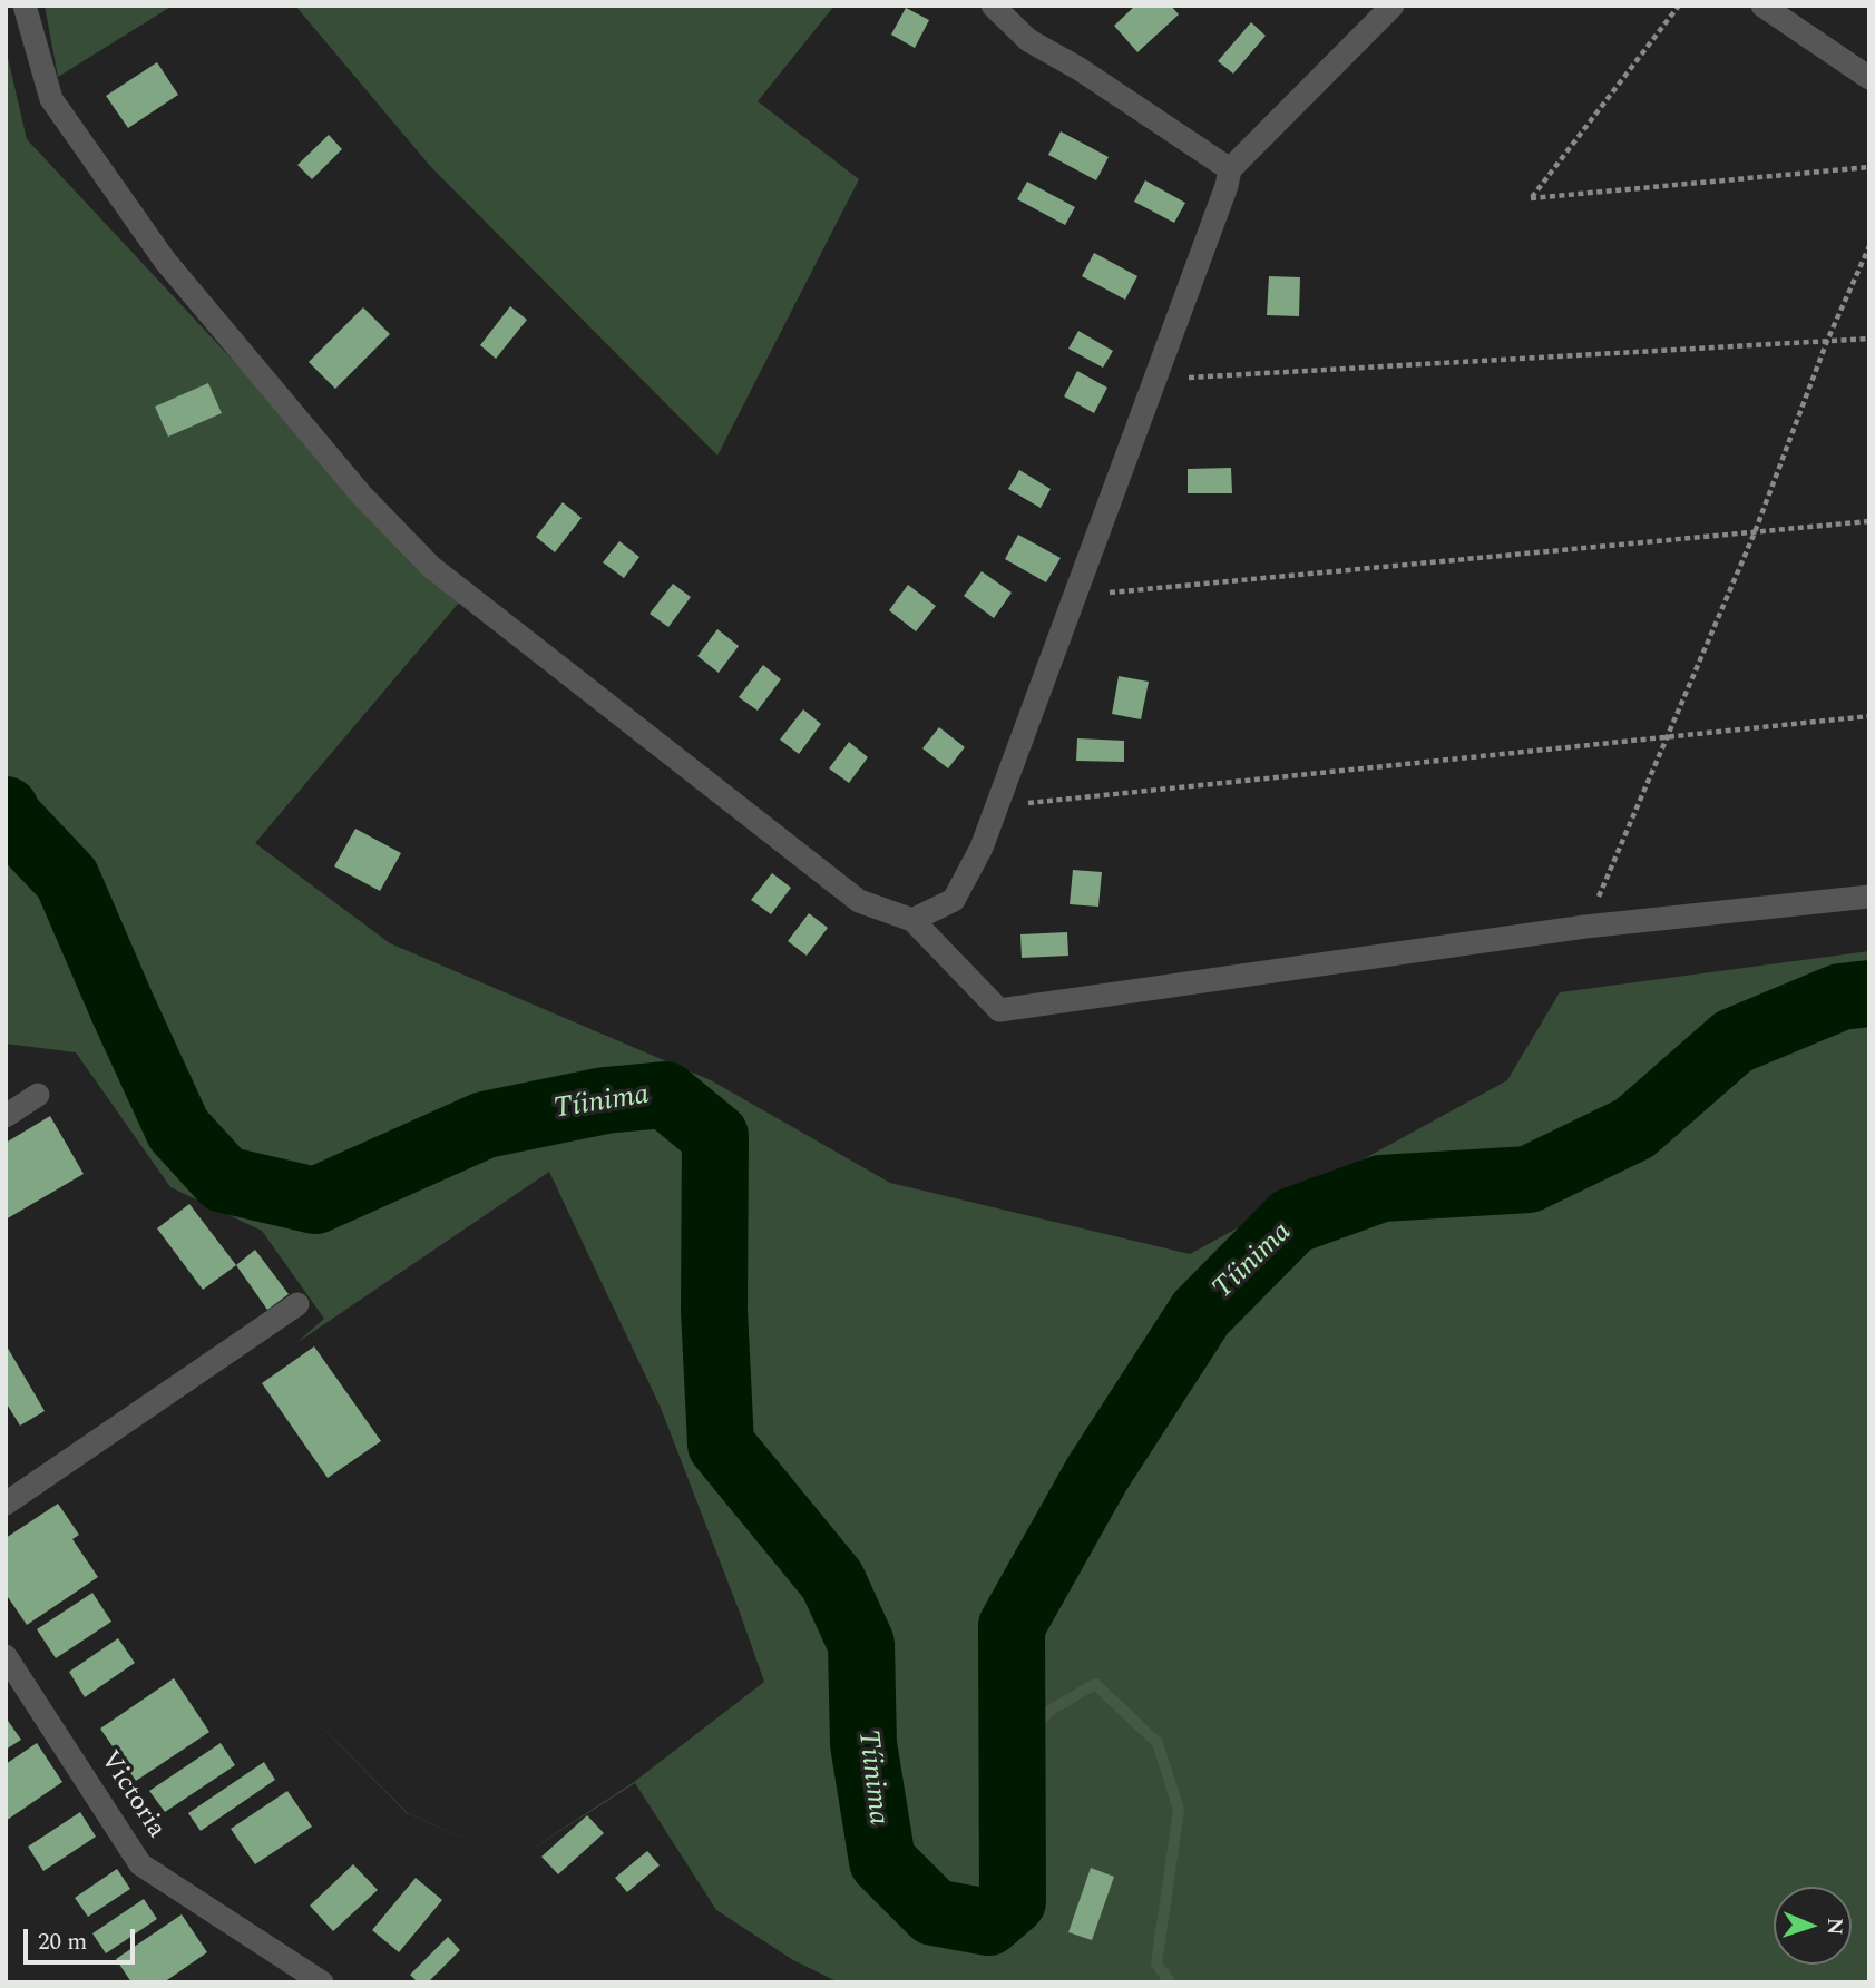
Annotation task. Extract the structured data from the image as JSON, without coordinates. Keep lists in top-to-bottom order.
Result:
{
  "streets": {
    "street": ["Victoria"]
  },
  "water": ["Tíinima"],
  "scale_bar": "20 m",
  "north": "right"
}
